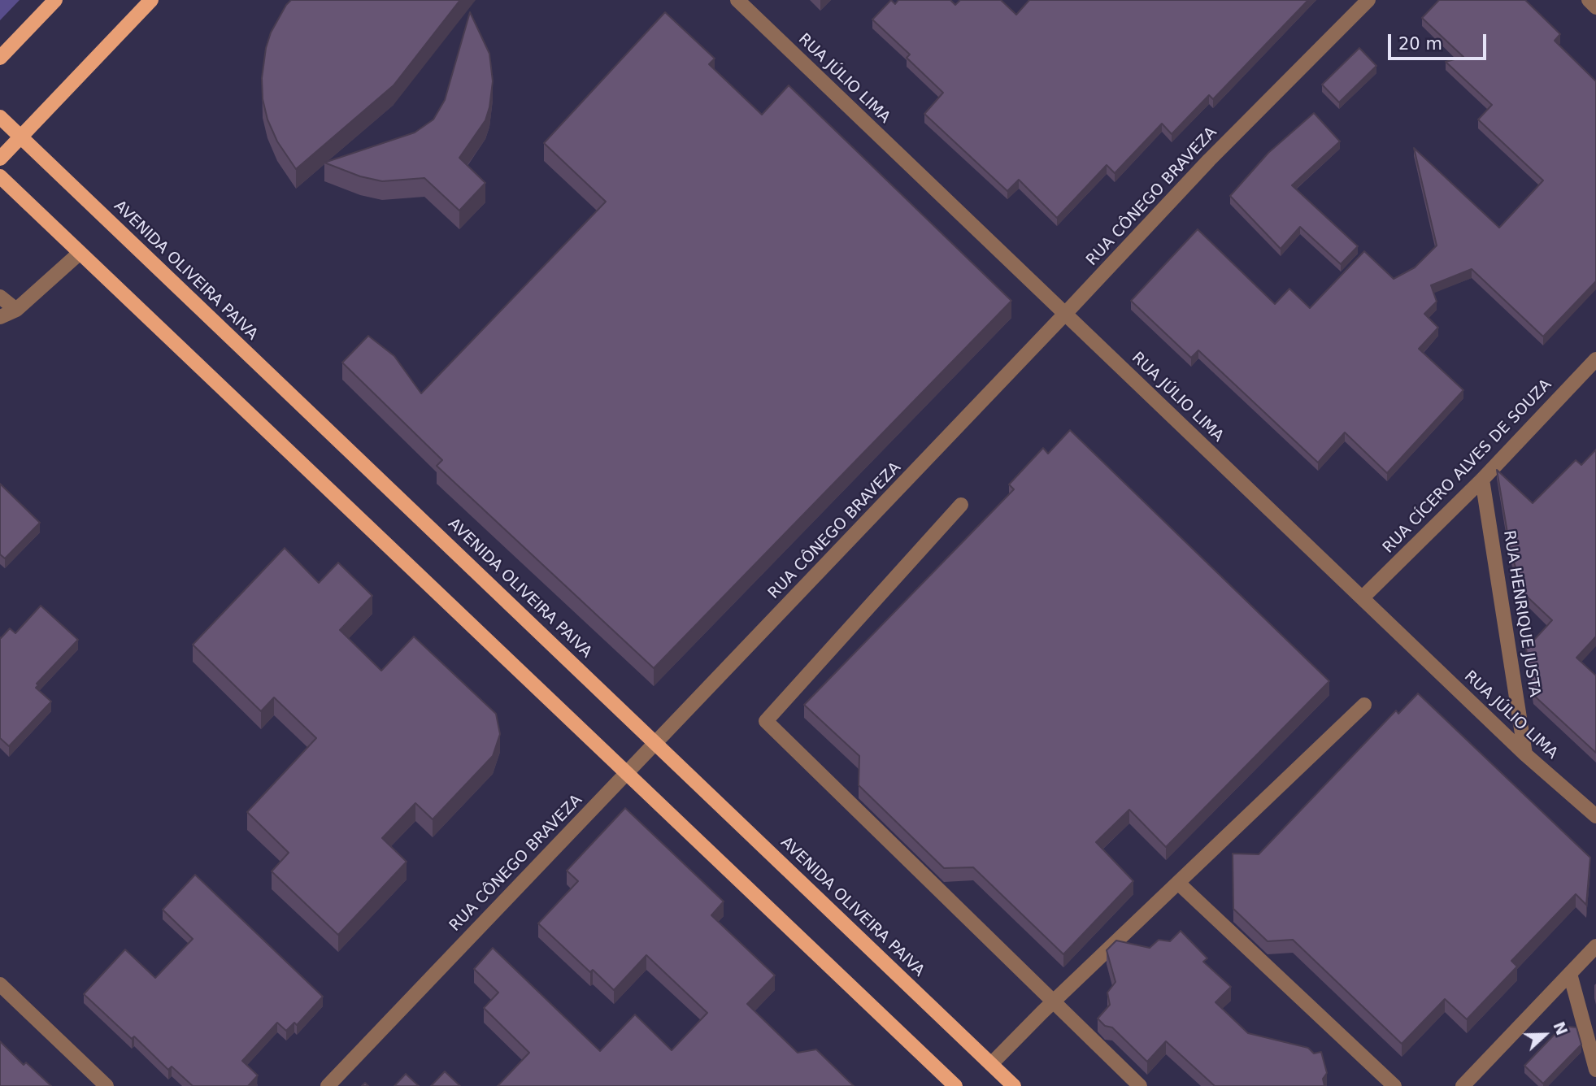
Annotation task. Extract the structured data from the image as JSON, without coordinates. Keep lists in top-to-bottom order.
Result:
{
  "streets": {
    "main road": ["AVENIDA OLIVEIRA PAIVA"],
    "street": [
      "RUA JÚLIO LIMA",
      "RUA CÔNEGO BRAVEZA",
      "RUA CÍCERO ALVES DE SOUZA",
      "RUA HENRIQUE JUSTA"
    ]
  },
  "crossings": [
    ["RUA JÚLIO LIMA", "RUA CÔNEGO BRAVEZA"],
    ["RUA JÚLIO LIMA", "RUA CÍCERO ALVES DE SOUZA"],
    ["RUA JÚLIO LIMA", "RUA HENRIQUE JUSTA"],
    ["RUA CÔNEGO BRAVEZA", "AVENIDA OLIVEIRA PAIVA"],
    ["RUA CÍCERO ALVES DE SOUZA", "RUA HENRIQUE JUSTA"]
  ],
  "scale_bar": "20 m",
  "north": "right"
}
